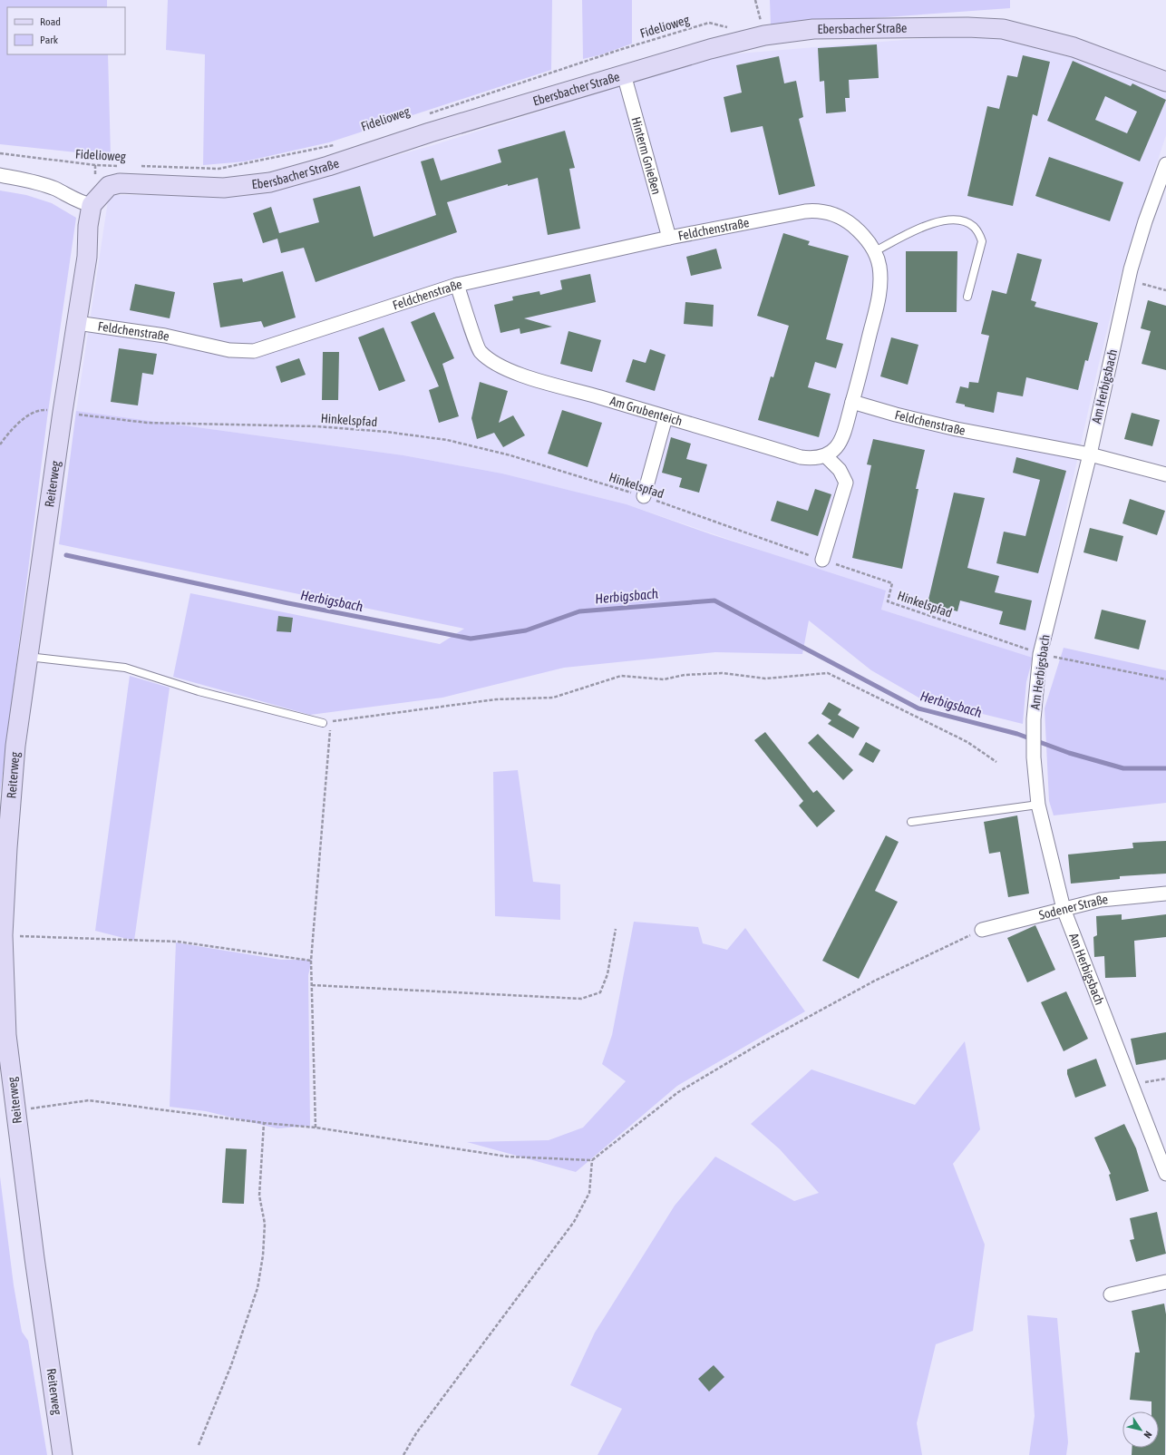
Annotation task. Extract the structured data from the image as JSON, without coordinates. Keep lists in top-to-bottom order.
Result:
{
  "streets": {
    "street": [
      "Ebersbacher Straße",
      "Hinterm Gnießen",
      "Feldchenstraße",
      "Am Herbigsbach",
      "Am Grubenteich",
      "Reiterweg",
      "Sodener Straße"
    ],
    "path": ["Fidelioweg", "Hinkelspfad"]
  },
  "crossings": [
    ["Ebersbacher Straße", "Hinterm Gnießen"],
    ["Ebersbacher Straße", "Reiterweg"],
    ["Hinterm Gnießen", "Feldchenstraße"],
    ["Feldchenstraße", "Am Herbigsbach"],
    ["Feldchenstraße", "Am Grubenteich"],
    ["Feldchenstraße", "Reiterweg"],
    ["Am Herbigsbach", "Hinkelspfad"],
    ["Am Herbigsbach", "Sodener Straße"],
    ["Hinkelspfad", "Reiterweg"]
  ],
  "water": ["Herbigsbach"],
  "legend": ["Road", "Park"],
  "north": "bottom right"
}
